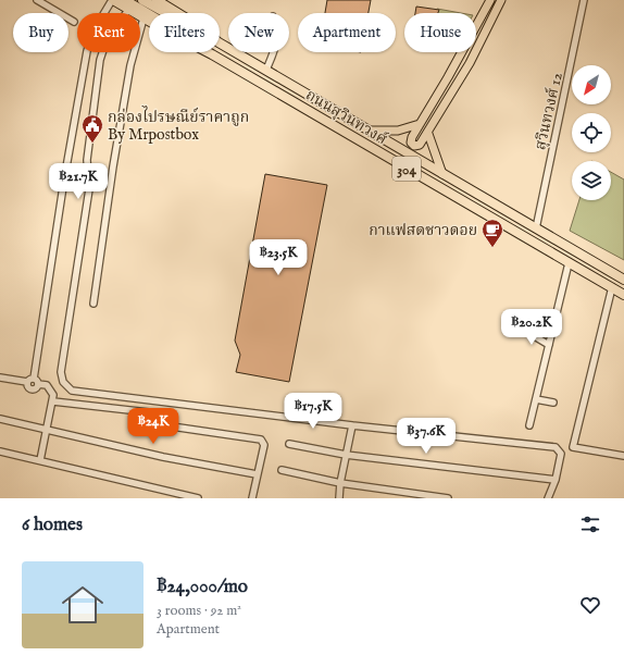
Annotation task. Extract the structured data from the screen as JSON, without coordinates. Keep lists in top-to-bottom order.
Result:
{
  "streets": {
    "highway": ["ถนนสุวินทวงศ์", "304"],
    "street": ["สุวินทวงศ์ 12"]
  },
  "crossings": [
    ["สุวินทวงศ์ 12", "ถนนสุวินทวงศ์"]
  ],
  "places": {
    "public building": ["กล่องไปรษณีย์ราคาถูก By Mrpostbox"],
    "cafe": ["กาแฟสดชาวดอย"]
  },
  "north": "bottom left",
  "page": {
    "chip": [
      "Buy",
      "Rent",
      "Filters",
      "New",
      "Apartment",
      "House"
    ],
    "price": [
      "฿21.7K",
      "฿23.5K",
      "฿20.2K",
      "฿17.5K",
      "฿24K",
      "฿37.6K"
    ],
    "heading": "6 homes",
    "list": [
      {
        "name": "฿24,000/mo",
        "note": "3 rooms · 92 m² · Apartment"
      }
    ]
  }
}
